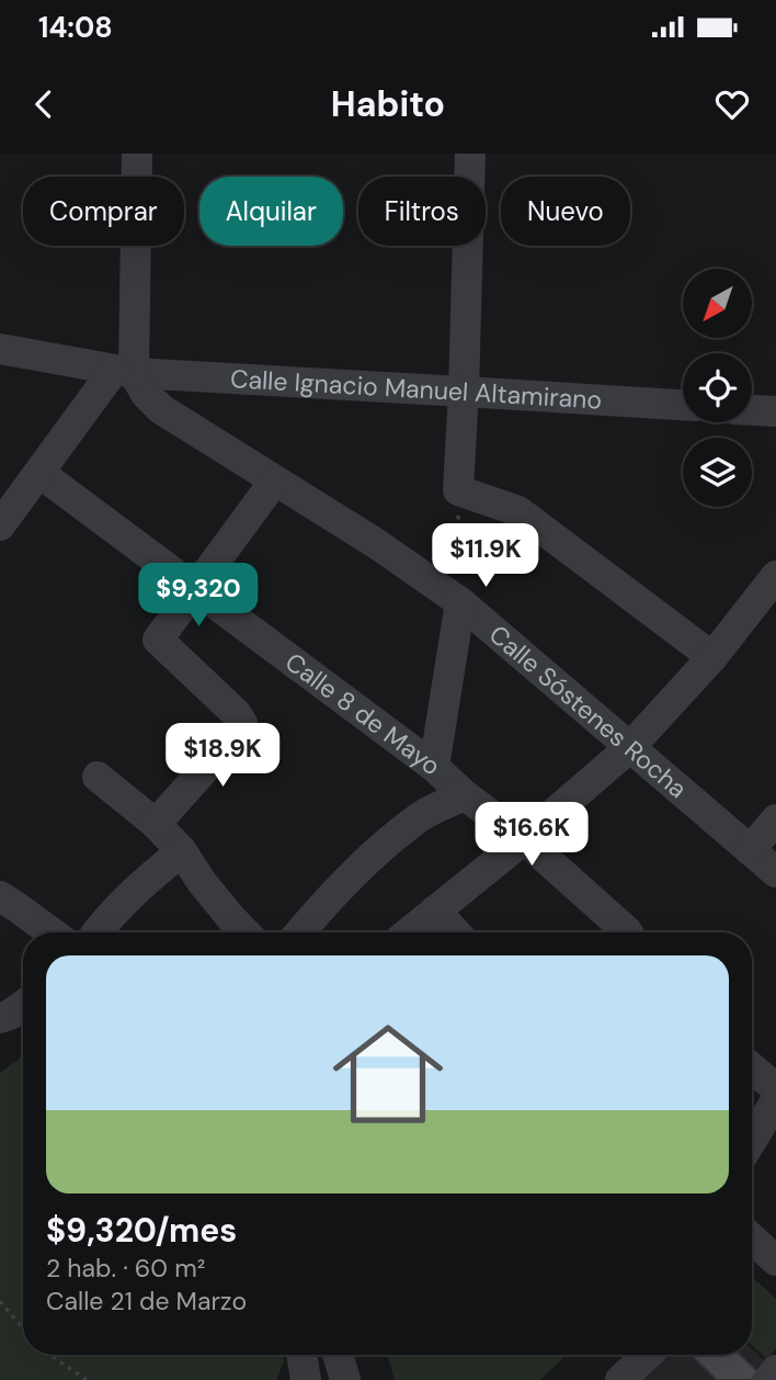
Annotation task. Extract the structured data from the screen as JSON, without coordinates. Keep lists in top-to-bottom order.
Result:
{
  "streets": {
    "street": ["Calle Ignacio Manuel Altamirano", "Calle Sóstenes Rocha", "Calle 8 de Mayo"]
  },
  "crossings": [
    ["Calle Ignacio Manuel Altamirano", "Calle Sóstenes Rocha"]
  ],
  "north": "bottom left",
  "page": {
    "status": "14:08",
    "header": "Habito",
    "chip": [
      "Comprar",
      "Alquilar",
      "Filtros",
      "Nuevo"
    ],
    "price": [
      "$11.9K",
      "$9,320",
      "$18.9K",
      "$16.6K"
    ],
    "list": [
      {
        "name": "$9,320/mes",
        "note": "2 hab. · 60 m² · Calle 21 de Marzo"
      }
    ]
  }
}
